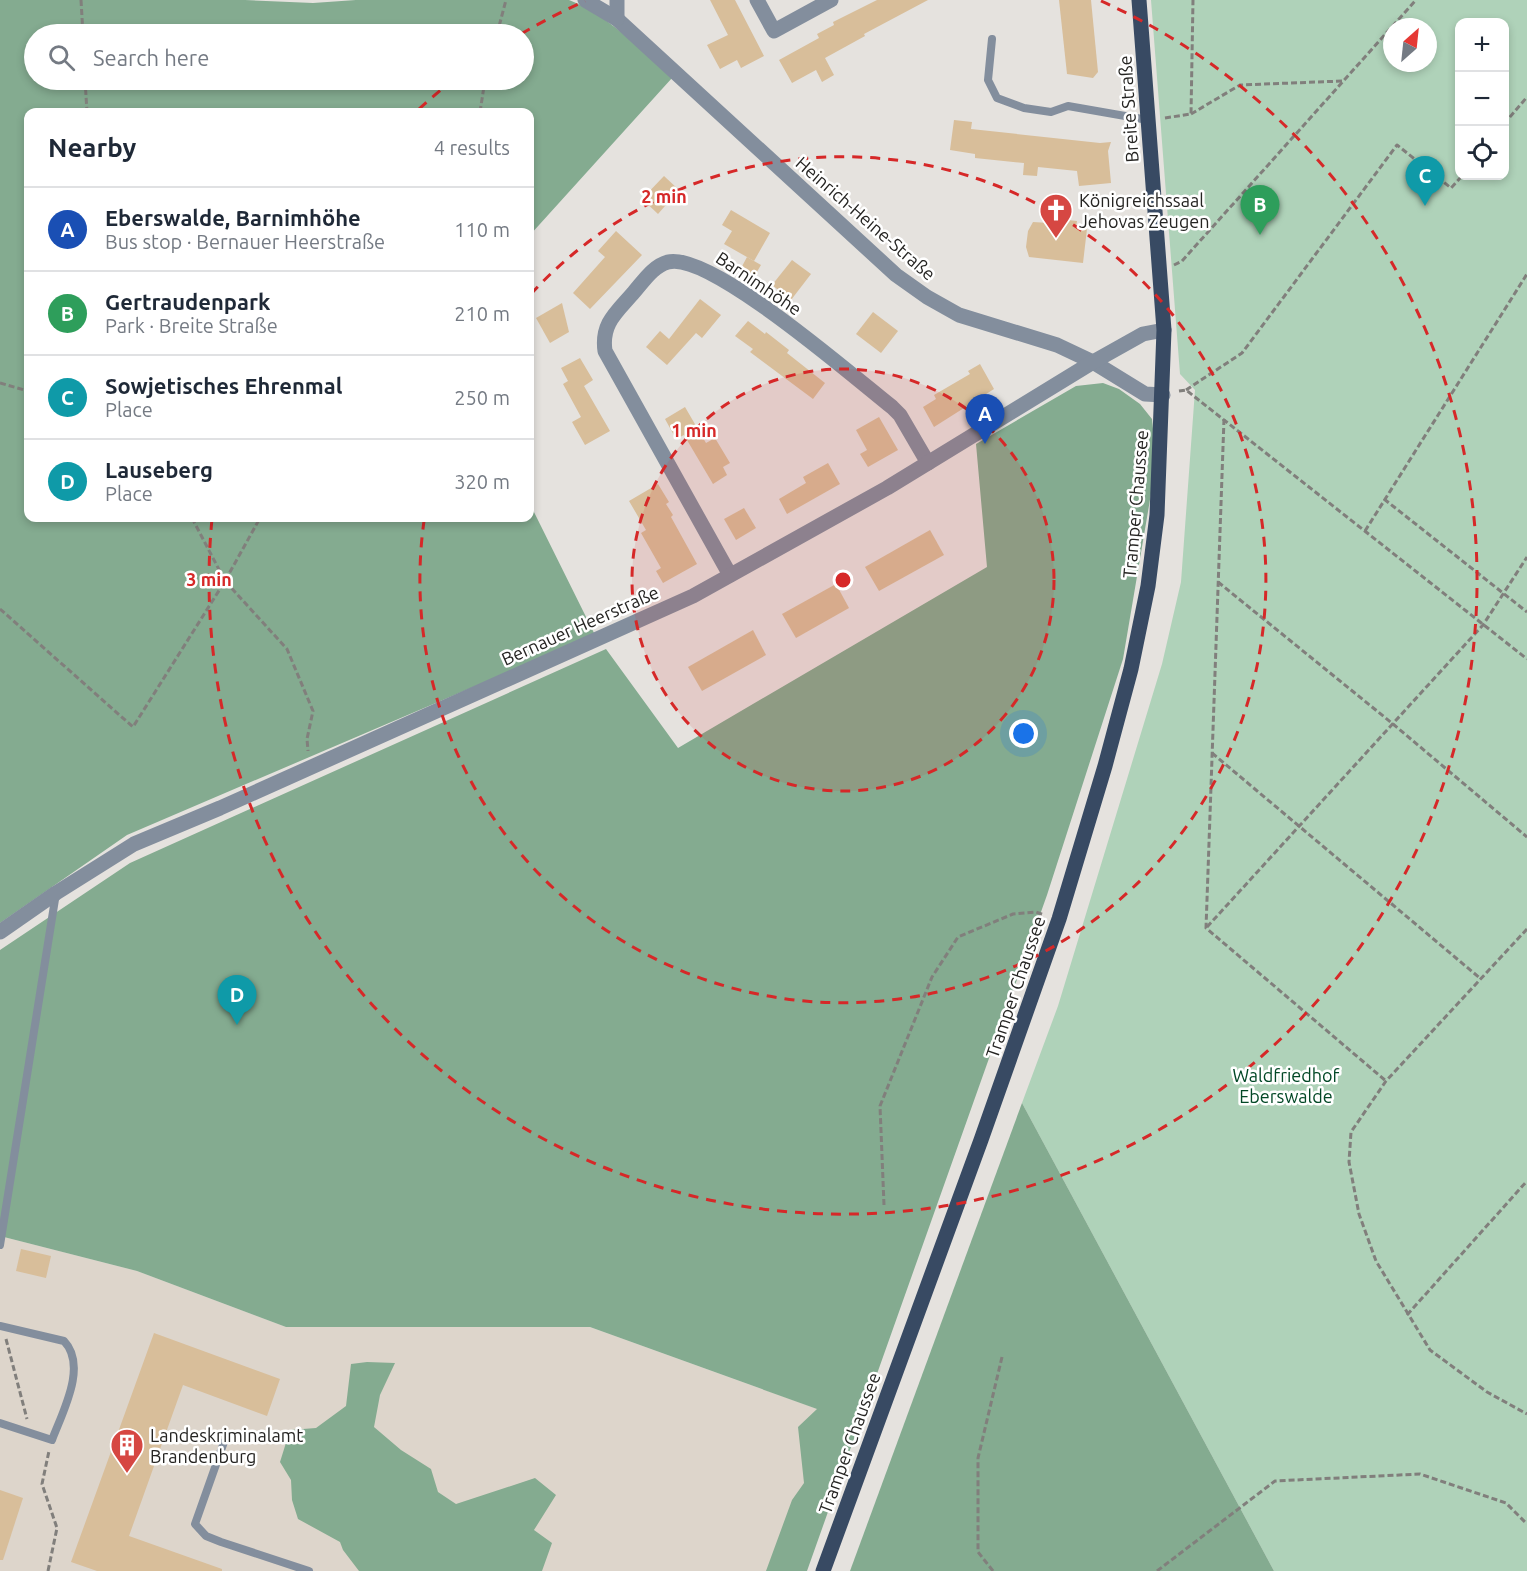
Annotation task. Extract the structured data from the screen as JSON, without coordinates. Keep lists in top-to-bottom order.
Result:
{
  "streets": {
    "main road": ["Breite Straße", "Tramper Chaussee"],
    "street": ["Heinrich-Heine-Straße", "Barnimhöhe", "Bernauer Heerstraße"]
  },
  "crossings": [
    ["Breite Straße", "Heinrich-Heine-Straße"],
    ["Breite Straße", "Tramper Chaussee"],
    ["Breite Straße", "Bernauer Heerstraße"],
    ["Heinrich-Heine-Straße", "Tramper Chaussee"],
    ["Heinrich-Heine-Straße", "Bernauer Heerstraße"],
    ["Barnimhöhe", "Bernauer Heerstraße"]
  ],
  "parks": ["Waldfriedhof Eberswalde"],
  "places": {
    "church": ["Königreichssaal Jehovas Zeugen"],
    "building": ["Landeskriminalamt Brandenburg"]
  },
  "north": "top right",
  "page": {
    "map_buttons": ["+", "−"],
    "search": "Search here",
    "heading": ["Nearby", "4 results"],
    "pins": [
      "C",
      "B",
      "A",
      "D"
    ],
    "list": [
      {
        "mark": "A",
        "name": "Eberswalde, Barnimhöhe",
        "note": "Bus stop · Bernauer Heerstraße",
        "value": "110 m"
      },
      {
        "mark": "B",
        "name": "Gertraudenpark",
        "note": "Park · Breite Straße",
        "value": "210 m"
      },
      {
        "mark": "C",
        "name": "Sowjetisches Ehrenmal",
        "note": "Place",
        "value": "250 m"
      },
      {
        "mark": "D",
        "name": "Lauseberg",
        "note": "Place",
        "value": "320 m"
      }
    ]
  },
  "rings": ["2 min", "1 min", "3 min"]
}
